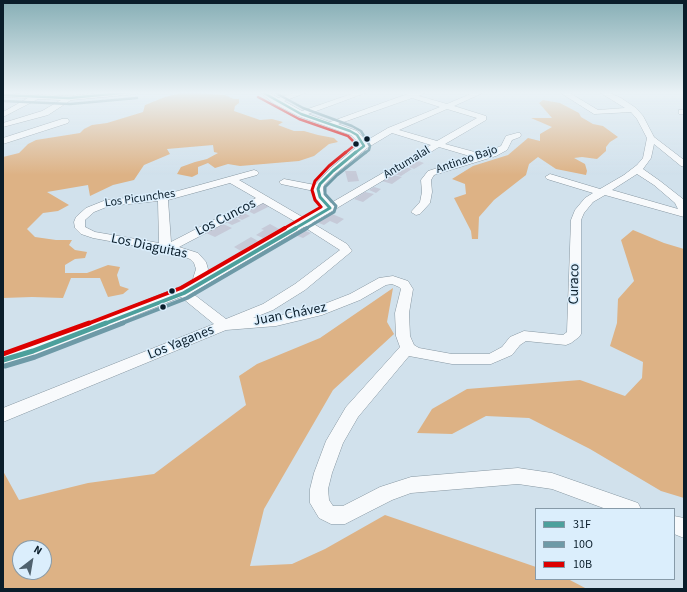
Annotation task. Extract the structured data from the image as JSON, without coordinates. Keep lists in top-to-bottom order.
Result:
{
  "streets": {
    "street": [
      "Antinao Bajo",
      "Antumalal",
      "Los Picunches",
      "Los Cuncos",
      "Los Diaguitas",
      "Curaco",
      "Juan Chávez",
      "Los Yaganes"
    ]
  },
  "crossings": [
    ["Antumalal", "Los Diaguitas"],
    ["Antumalal", "Los Yaganes"],
    ["Los Picunches", "Los Diaguitas"],
    ["Los Cuncos", "Los Diaguitas"],
    ["Curaco", "Juan Chávez"],
    ["Juan Chávez", "Los Yaganes"]
  ],
  "lines": ["transit line 31F", "transit line 10O", "transit line 10B"],
  "legend": ["31F", "10O", "10B"],
  "north": "top right"
}
